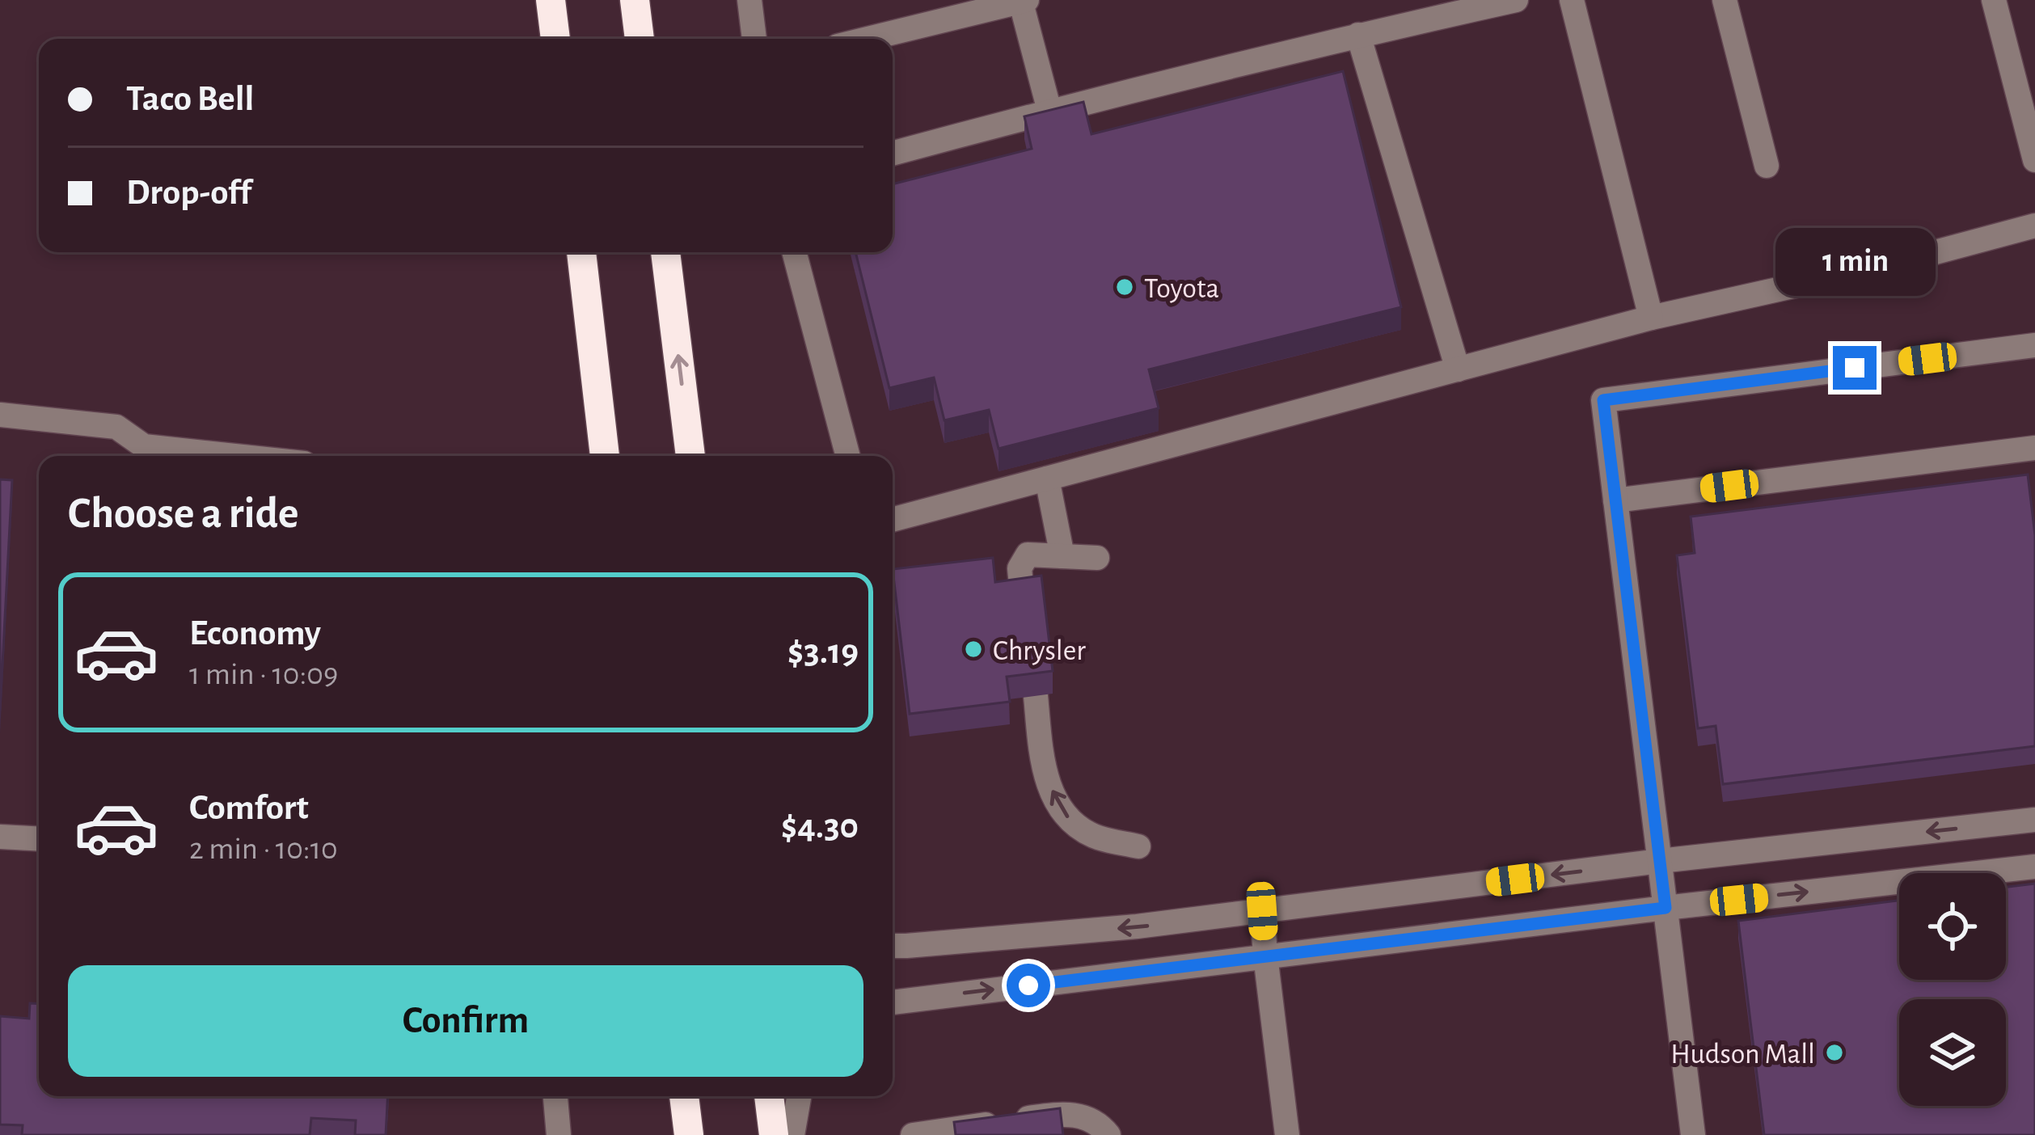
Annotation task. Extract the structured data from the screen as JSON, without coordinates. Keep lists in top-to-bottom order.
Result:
{
  "places": ["Toyota", "Chrysler", "Hudson Mall"],
  "page": {
    "banner": ["Taco Bell", "Drop-off"],
    "bubble": "1 min",
    "heading": "Choose a ride",
    "list": [
      {
        "name": "Economy",
        "note": "1 min · 10:09",
        "value": "$3.19"
      },
      {
        "name": "Comfort",
        "note": "2 min · 10:10",
        "value": "$4.30"
      }
    ],
    "buttons": "Confirm"
  }
}
